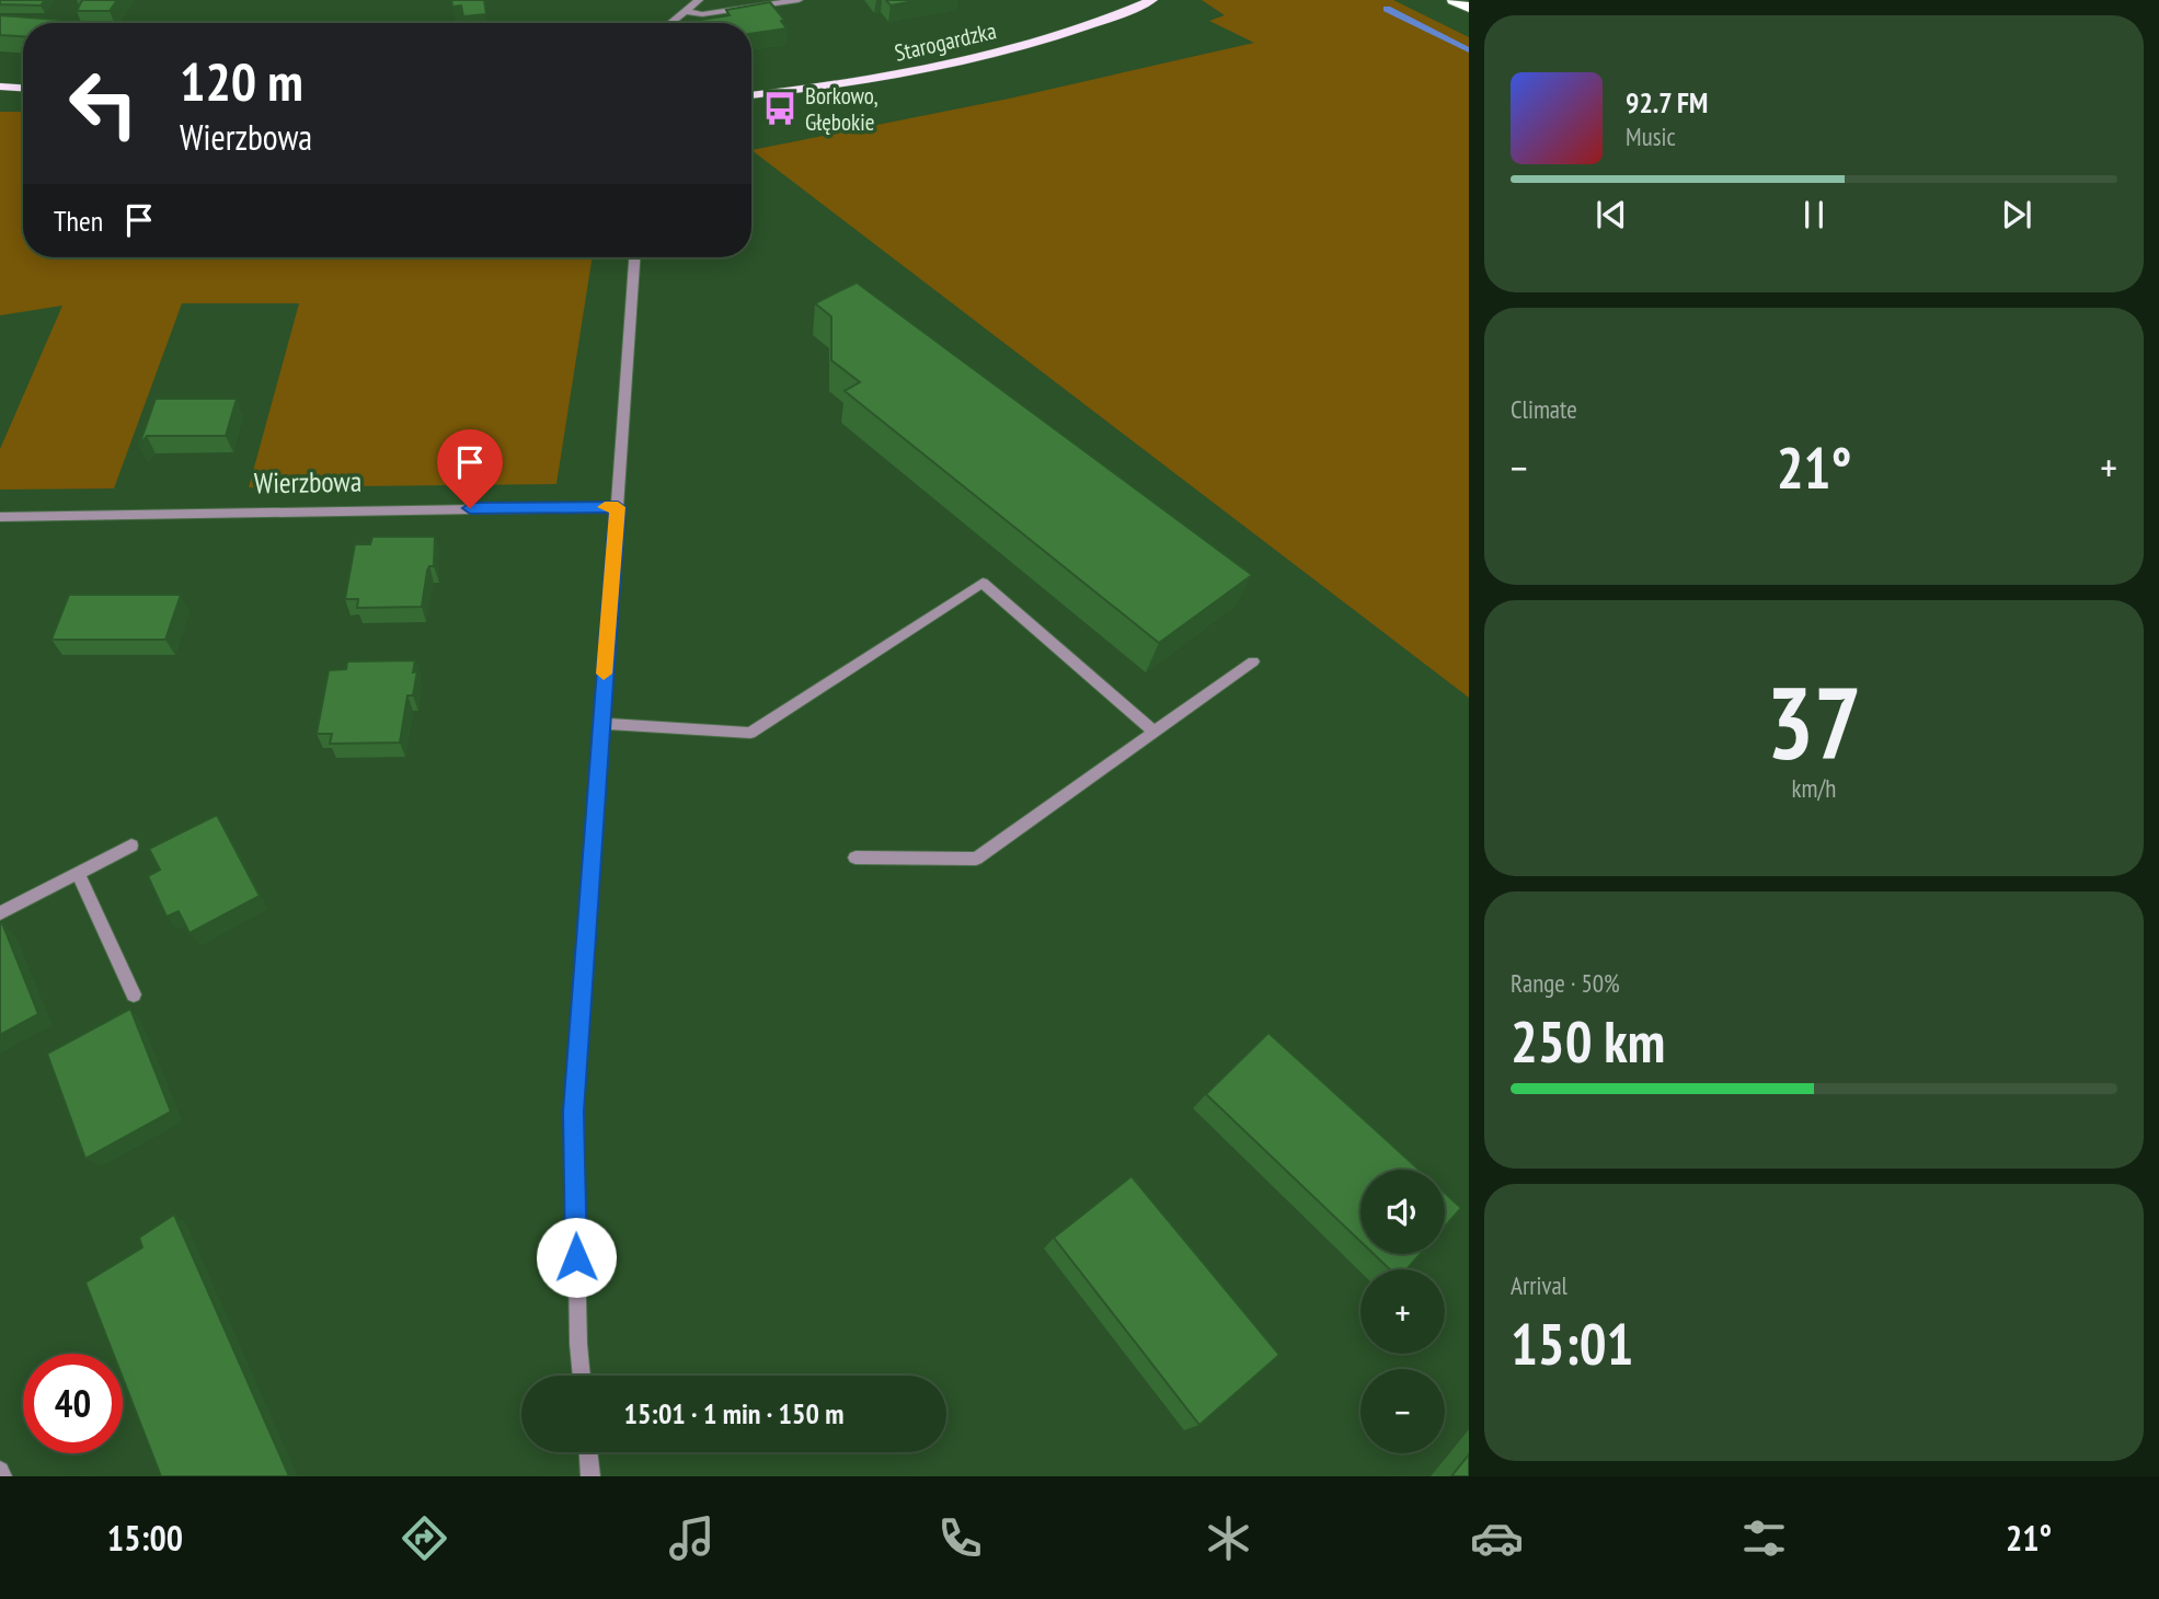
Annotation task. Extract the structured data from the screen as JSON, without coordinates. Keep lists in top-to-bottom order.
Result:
{
  "streets": {
    "main road": ["Starogardzka"],
    "street": ["Wierzbowa"]
  },
  "places": {
    "bus stop": ["Borkowo, Głębokie"]
  },
  "page": {
    "turn": ["120 m", "Wierzbowa"],
    "song": ["92.7 FM", "Music"],
    "then": "Then",
    "tile": [
      "Climate",
      ["37", "km/h"],
      ["Range · 50%", "250 km"],
      ["Arrival", "15:01"]
    ],
    "heat": ["−", "21°", "+"],
    "map_buttons": ["+", "−"],
    "limit": "40",
    "trip": "15:01 · 1 min · 150 m",
    "tabs": ["15:00", "21°"]
  }
}
